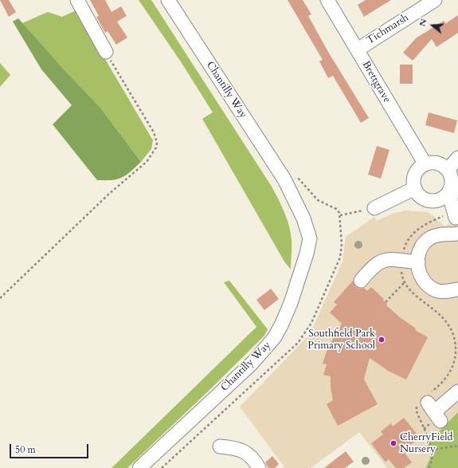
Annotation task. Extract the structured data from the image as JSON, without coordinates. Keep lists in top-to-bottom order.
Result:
{
  "streets": {
    "street": ["Tichmarsh", "Brettgrave", "Chantilly Way"]
  },
  "crossings": [
    ["Tichmarsh", "Brettgrave"]
  ],
  "places": ["Southfield Park Primary School", "CherryField Nursery"],
  "scale_bar": "50 m",
  "north": "left"
}
